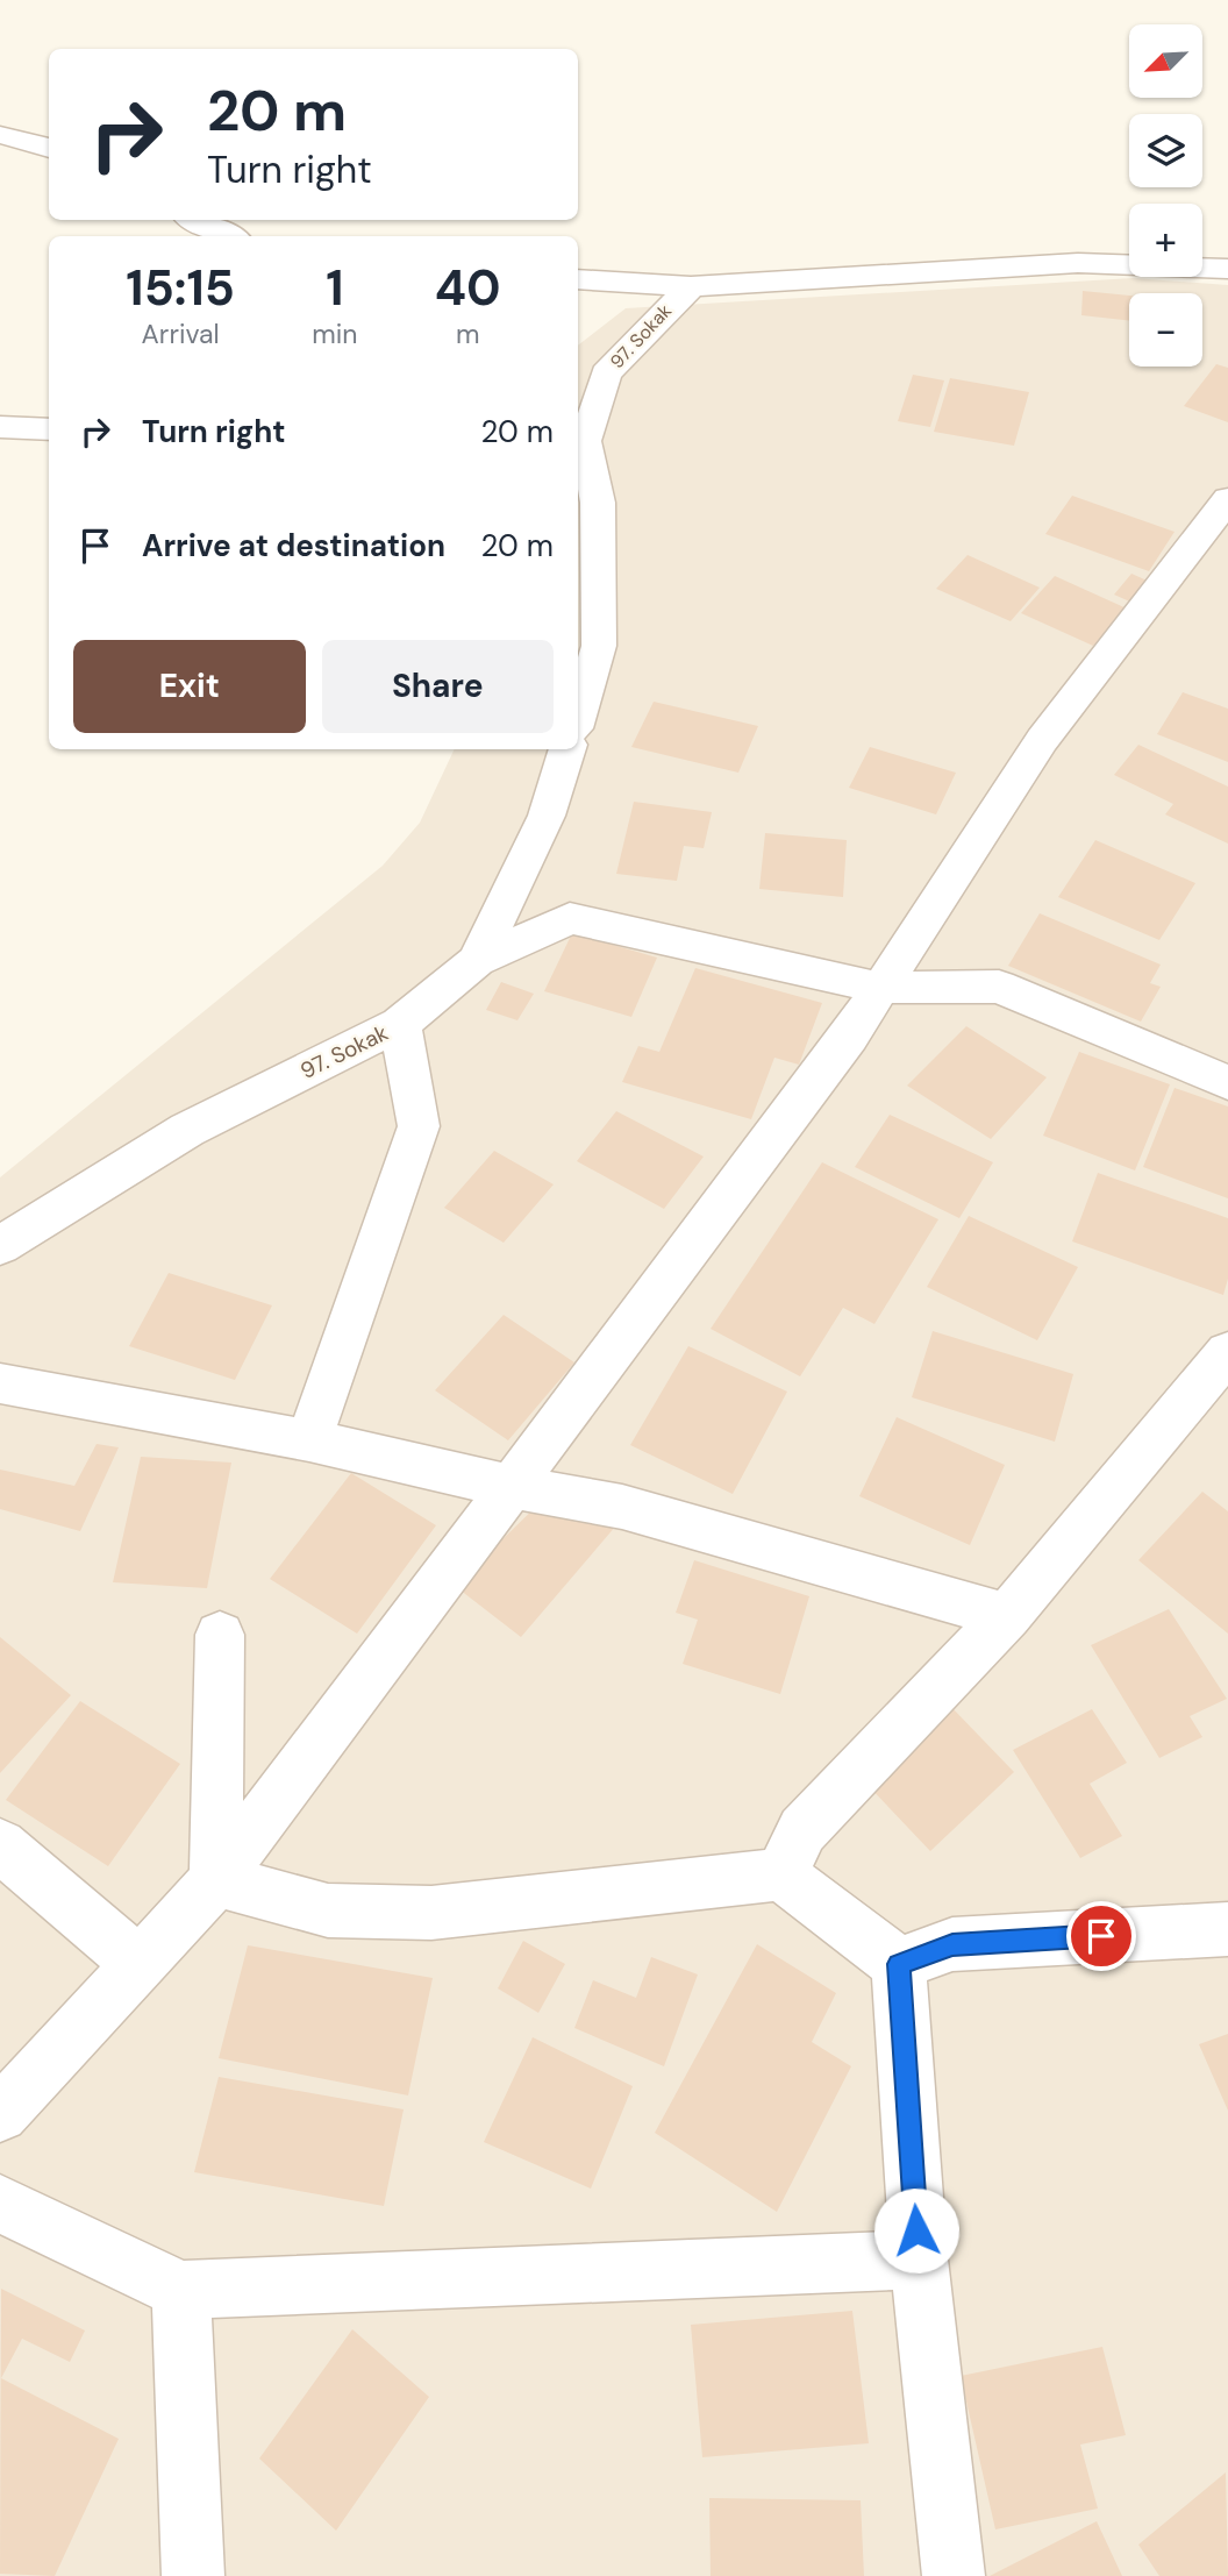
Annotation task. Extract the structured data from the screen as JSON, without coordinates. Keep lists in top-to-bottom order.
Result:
{
  "streets": {
    "street": ["97. Sokak"]
  },
  "north": "bottom left",
  "page": {
    "map_buttons": ["+", "−"],
    "turn": ["20 m", "Turn right"],
    "eta": [
      "15:15",
      "Arrival",
      "1",
      "min",
      "40",
      "m"
    ],
    "list": [
      {
        "name": "Turn right",
        "value": "20 m"
      },
      {
        "name": "Arrive at destination",
        "value": "20 m"
      }
    ],
    "buttons": ["Exit", "Share"]
  }
}
